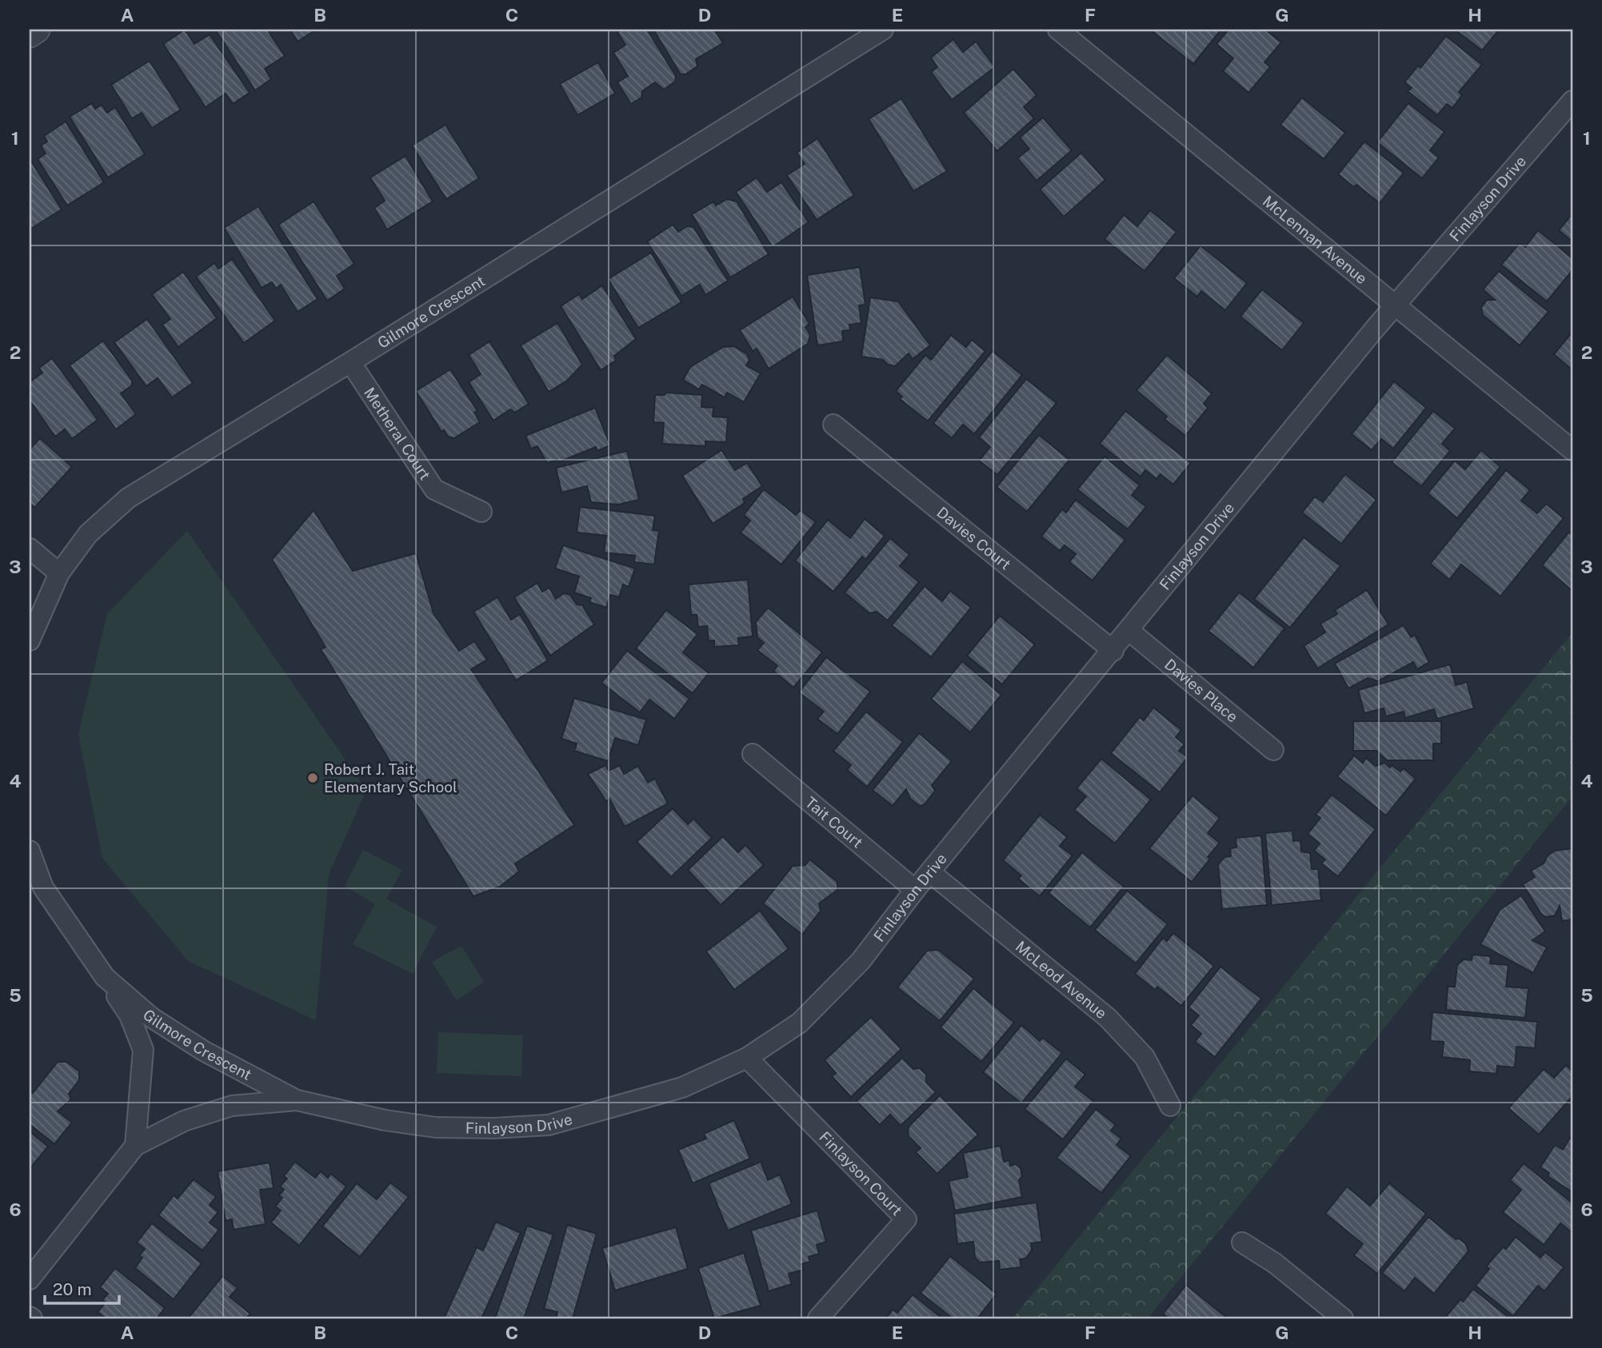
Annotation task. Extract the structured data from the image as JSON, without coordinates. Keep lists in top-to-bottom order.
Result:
{
  "streets": {
    "street": [
      "Finlayson Drive",
      "McLennan Avenue",
      "Gilmore Crescent",
      "Metheral Court",
      "Davies Court",
      "Davies Place",
      "Tait Court",
      "McLeod Avenue",
      "Finlayson Court"
    ]
  },
  "crossings": [
    ["Finlayson Drive", "McLennan Avenue"],
    ["Finlayson Drive", "Gilmore Crescent"],
    ["Finlayson Drive", "Davies Court"],
    ["Finlayson Drive", "Davies Place"],
    ["Finlayson Drive", "Tait Court"],
    ["Finlayson Drive", "McLeod Avenue"],
    ["Finlayson Drive", "Finlayson Court"],
    ["Gilmore Crescent", "Metheral Court"]
  ],
  "places": ["Robert J. Tait Elementary School"],
  "scale_bar": "20 m",
  "grid": {
    "columns": [
      "A",
      "B",
      "C",
      "D",
      "E",
      "F",
      "G",
      "H"
    ],
    "rows": [
      "1",
      "2",
      "3",
      "4",
      "5",
      "6"
    ]
  }
}
